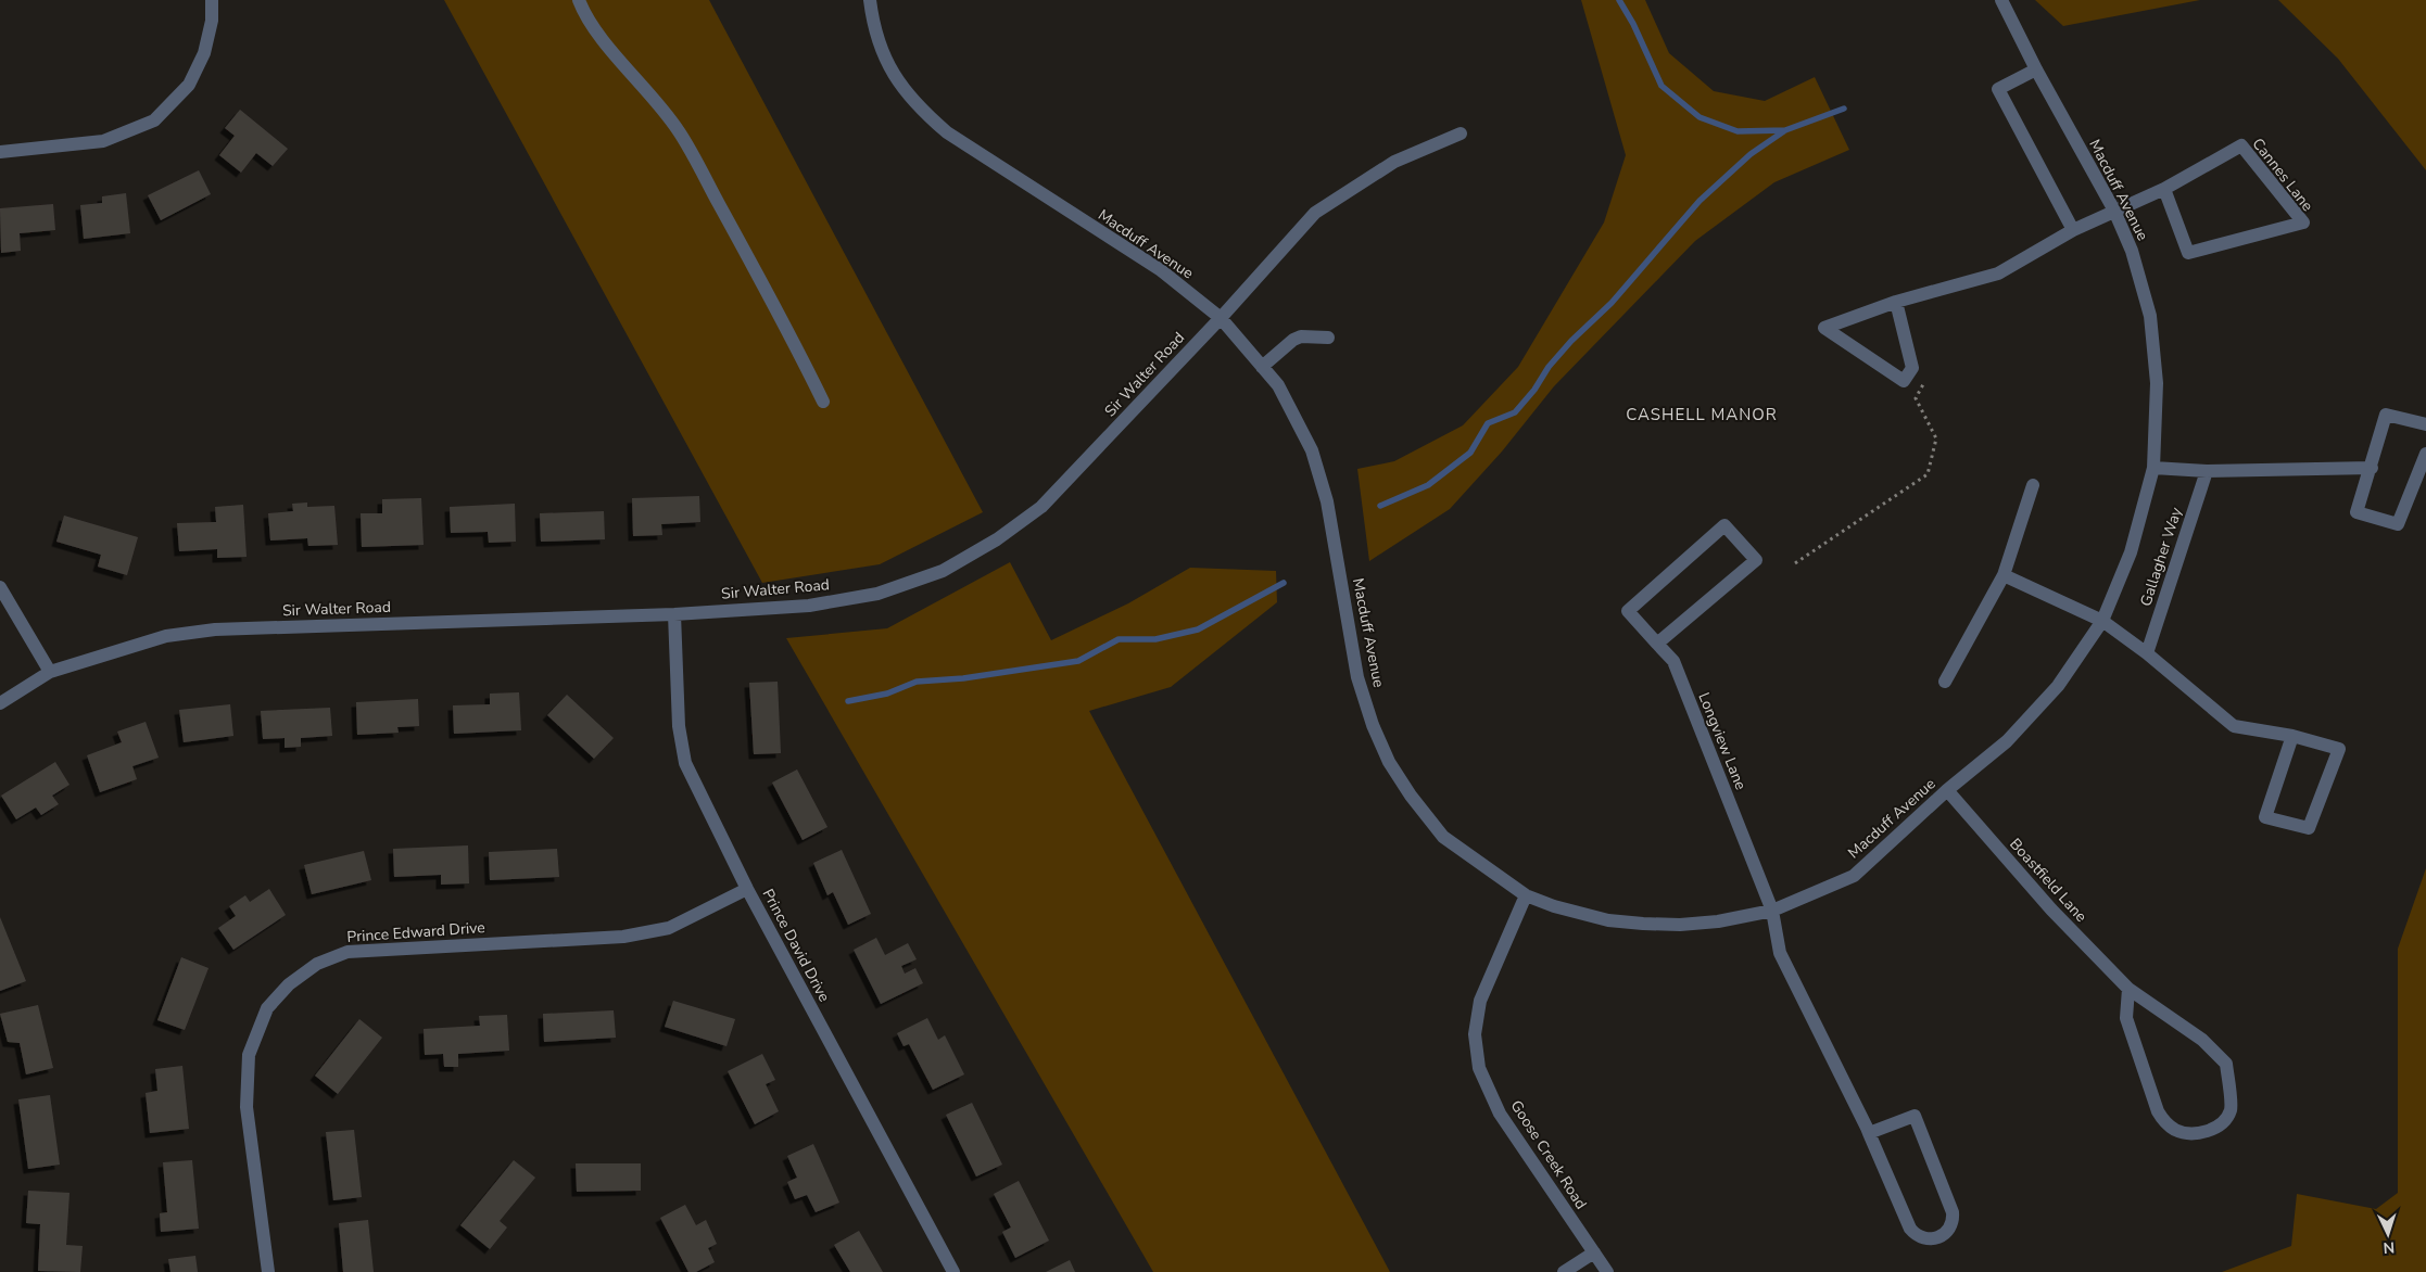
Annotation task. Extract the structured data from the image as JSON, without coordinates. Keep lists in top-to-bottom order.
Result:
{
  "streets": {
    "street": [
      "Cannes Lane",
      "Macduff Avenue",
      "Sir Walter Road",
      "Gallagher Way",
      "Longview Lane",
      "Boastfield Lane",
      "Prince Edward Drive",
      "Prince David Drive",
      "Goose Creek Road"
    ]
  },
  "crossings": [
    ["Cannes Lane", "Macduff Avenue"],
    ["Macduff Avenue", "Sir Walter Road"],
    ["Macduff Avenue", "Longview Lane"],
    ["Macduff Avenue", "Boastfield Lane"],
    ["Macduff Avenue", "Goose Creek Road"],
    ["Sir Walter Road", "Prince David Drive"],
    ["Prince Edward Drive", "Prince David Drive"]
  ],
  "districts": ["CASHELL MANOR"],
  "north": "bottom"
}
